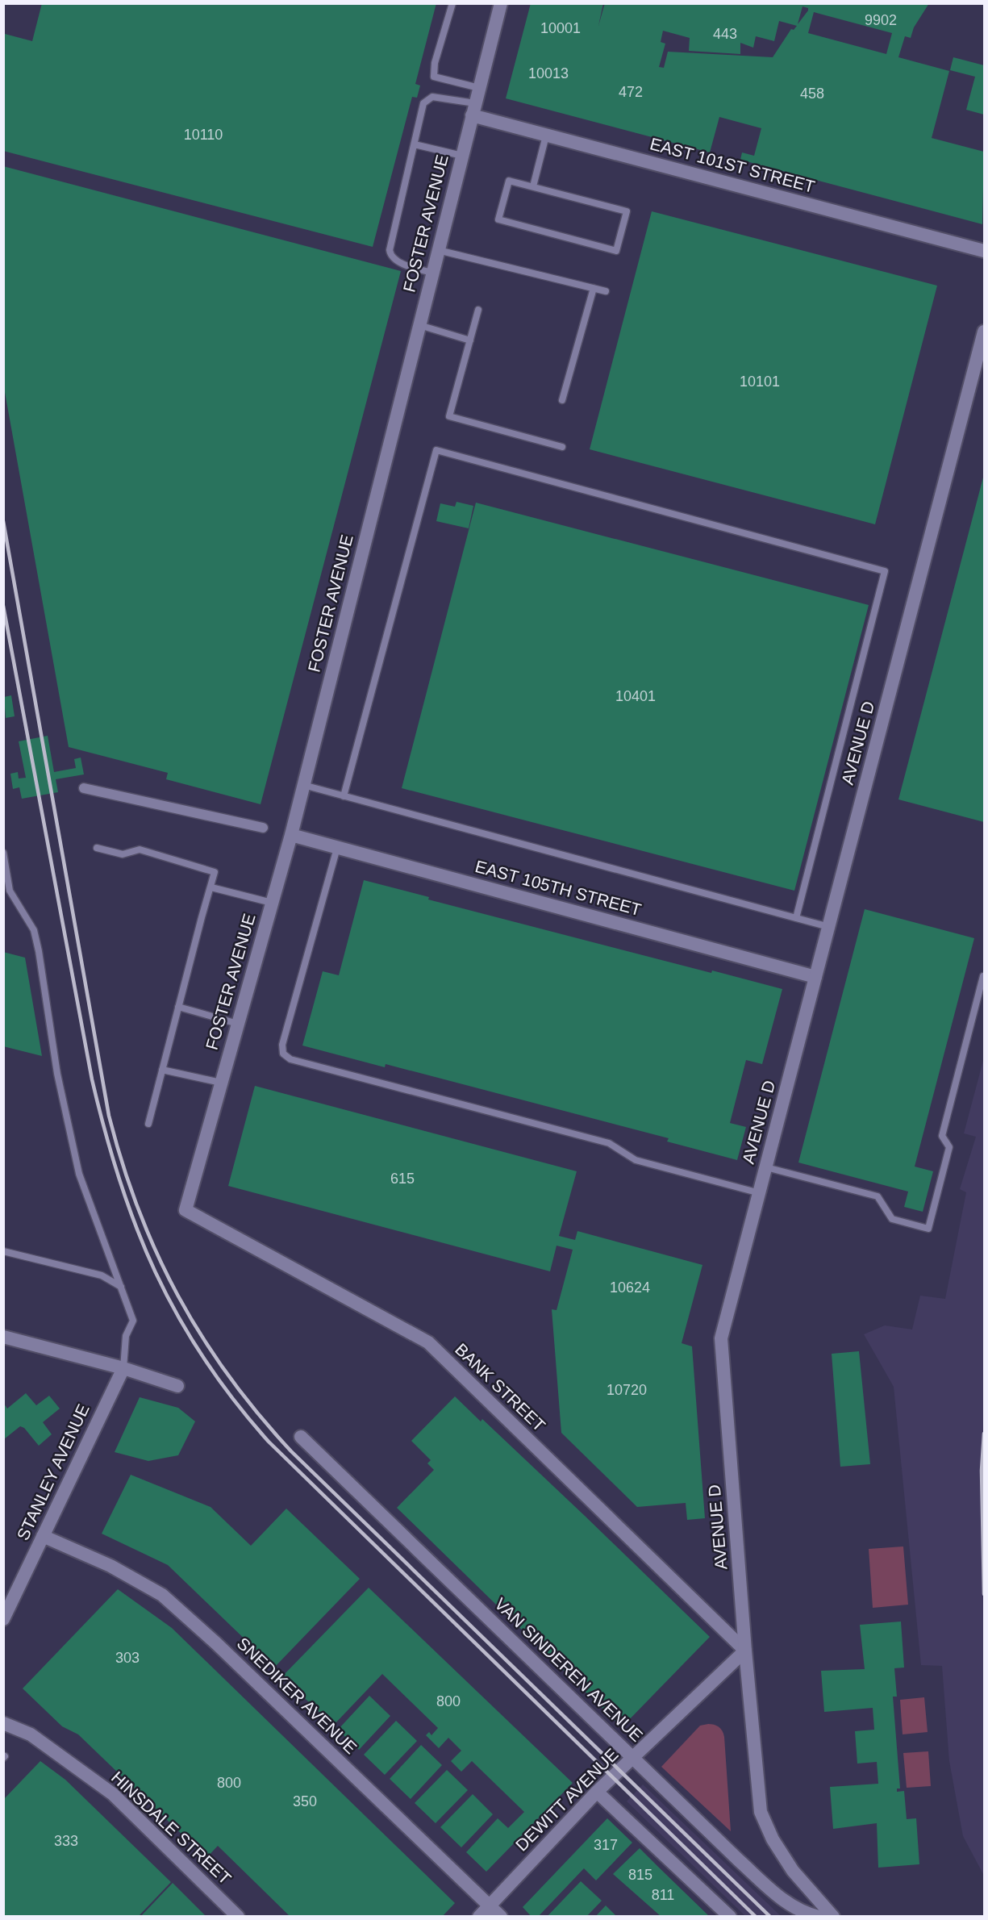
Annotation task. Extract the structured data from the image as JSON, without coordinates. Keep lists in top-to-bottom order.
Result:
{
  "streets": {
    "street": [
      "EAST 101ST STREET",
      "FOSTER AVENUE",
      "AVENUE D",
      "EAST 105TH STREET",
      "BANK STREET",
      "STANLEY AVENUE",
      "VAN SINDEREN AVENUE",
      "SNEDIKER AVENUE",
      "DEWITT AVENUE",
      "HINSDALE STREET"
    ]
  },
  "crossings": [
    ["EAST 101ST STREET", "FOSTER AVENUE"],
    ["FOSTER AVENUE", "EAST 105TH STREET"],
    ["FOSTER AVENUE", "BANK STREET"],
    ["AVENUE D", "EAST 105TH STREET"],
    ["AVENUE D", "BANK STREET"],
    ["AVENUE D", "DEWITT AVENUE"],
    ["BANK STREET", "DEWITT AVENUE"],
    ["STANLEY AVENUE", "SNEDIKER AVENUE"],
    ["VAN SINDEREN AVENUE", "DEWITT AVENUE"],
    ["SNEDIKER AVENUE", "DEWITT AVENUE"]
  ],
  "house_numbers": [
    "9902",
    "10001",
    "443",
    "10013",
    "472",
    "458",
    "10110",
    "10101",
    "10401",
    "615",
    "10624",
    "10720",
    "303",
    "800",
    "800",
    "350",
    "333",
    "317",
    "815",
    "811"
  ]
}
